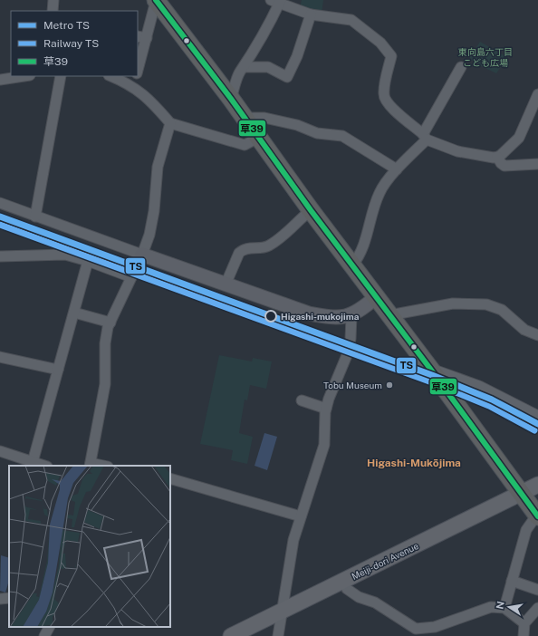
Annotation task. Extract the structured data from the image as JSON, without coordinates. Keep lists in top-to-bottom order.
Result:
{
  "streets": {
    "main road": ["Meiji-dori Avenue"]
  },
  "districts": ["Higashi-Mukōjima"],
  "parks": ["東向島六丁目 こども広場"],
  "places": ["Higashi-mukojima", "Tobu Museum"],
  "lines": ["transit line 草39", "metro line TS", "rail line TS"],
  "legend": ["Metro TS", "Railway TS", "草39"],
  "north": "left"
}
